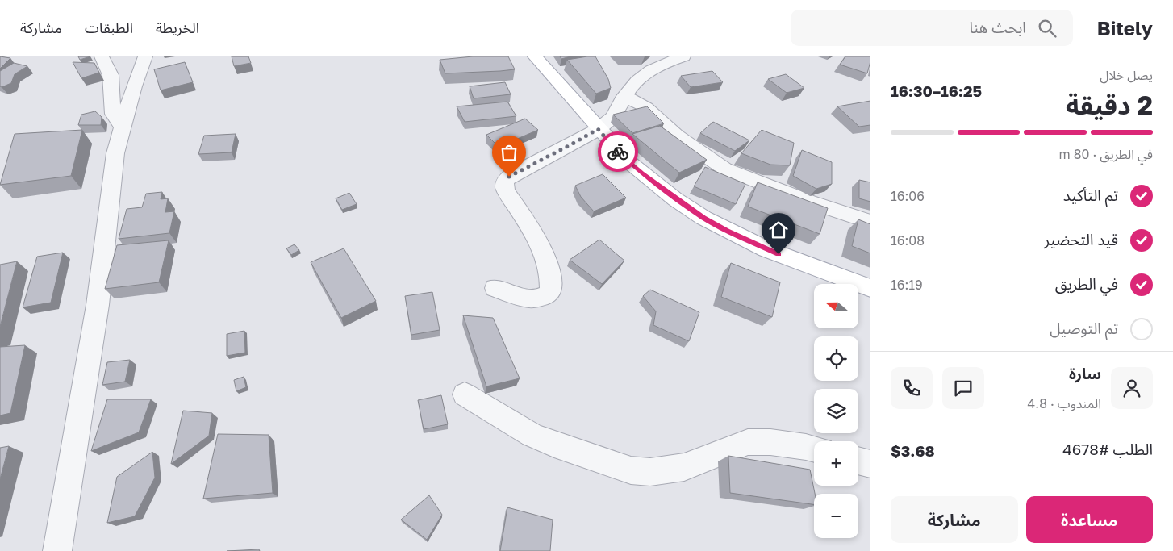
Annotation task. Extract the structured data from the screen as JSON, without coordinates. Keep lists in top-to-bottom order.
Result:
{
  "north": "left",
  "page": {
    "header": "Bitely",
    "search": "ابحث هنا",
    "nav": ["الخريطة", "الطبقات", "مشاركة"],
    "heading": ["2 دقيقة", "يصل خلال", "16:25–16:30"],
    "panel": [
      "سارة",
      "المندوب · 4.8",
      "الطلب #4678",
      "$3.68"
    ],
    "bar": "في الطريق · 80 m",
    "list": [
      ["تم التأكيد", "16:06"],
      ["قيد التحضير", "16:08"],
      ["في الطريق", "16:19"],
      "تم التوصيل"
    ],
    "map_buttons": ["+", "−"],
    "buttons": ["مساعدة", "مشاركة"]
  }
}
